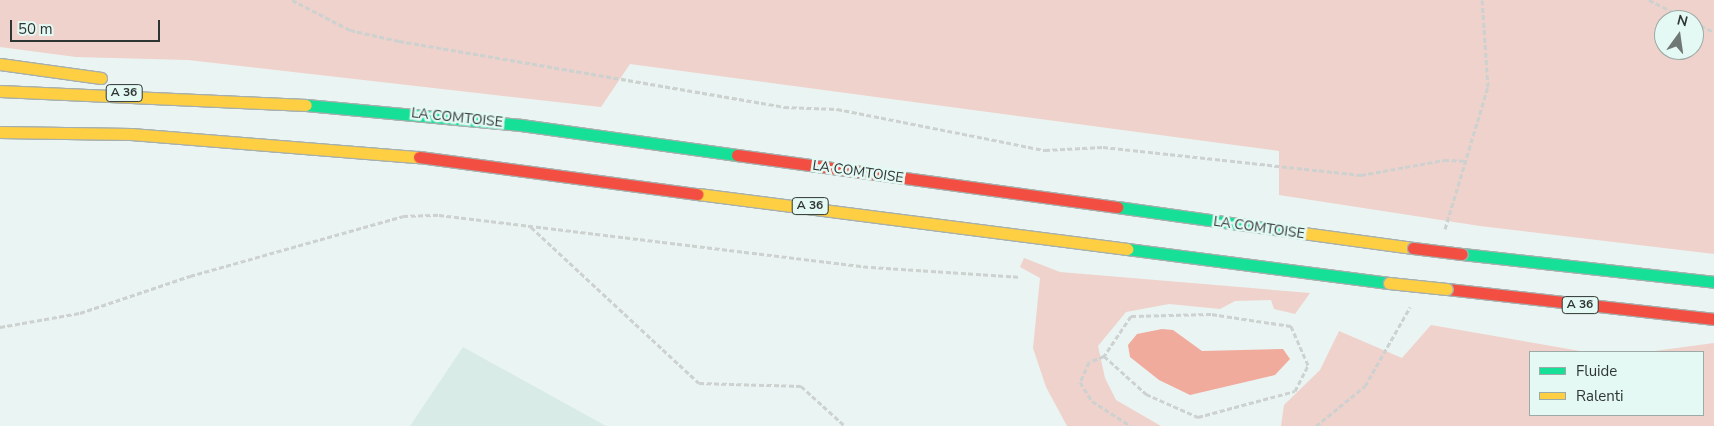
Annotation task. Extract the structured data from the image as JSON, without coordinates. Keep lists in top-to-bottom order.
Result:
{
  "streets": {
    "highway": ["A 36", "LA COMTOISE"]
  },
  "legend": ["Fluide", "Ralenti"],
  "scale_bar": "50 m",
  "north": "top"
}
